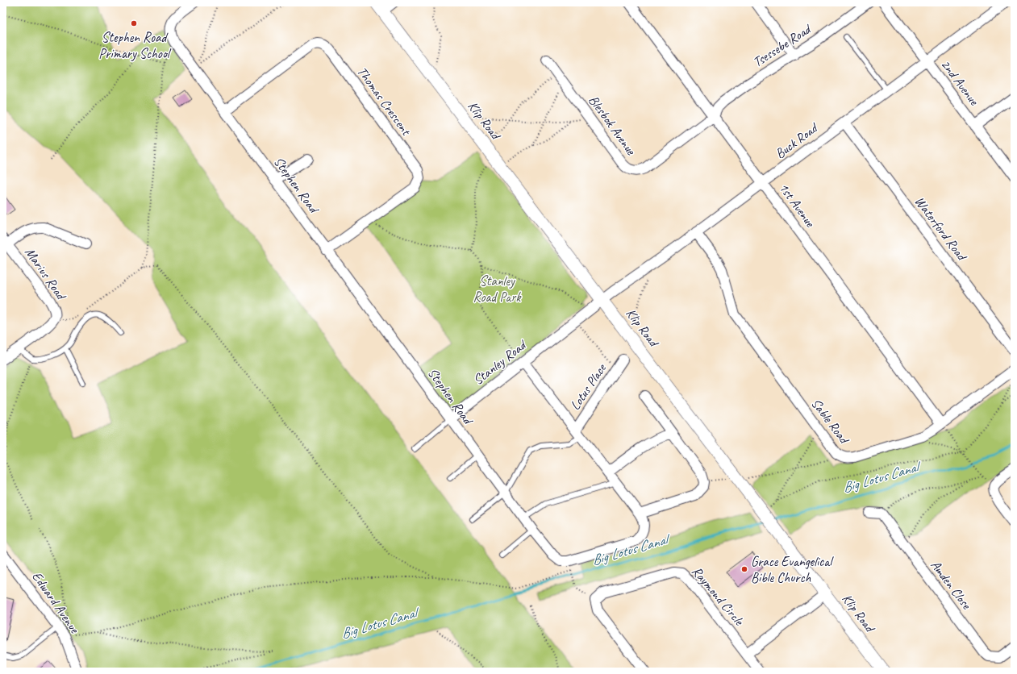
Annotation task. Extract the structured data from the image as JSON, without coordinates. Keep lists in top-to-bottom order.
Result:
{
  "streets": {
    "street": [
      "Tsessebe Road",
      "2nd Avenue",
      "Thomas Crescent",
      "Klip Road",
      "Blesbok Avenue",
      "Buck Road",
      "Stephen Road",
      "1st Avenue",
      "Waterford Road",
      "Marius Road",
      "Stanley Road",
      "Lotus Place",
      "Sable Road",
      "Amden Close",
      "Raymond Circle",
      "Edward Avenue"
    ]
  },
  "crossings": [
    ["Tsessebe Road", "Blesbok Avenue"],
    ["Tsessebe Road", "1st Avenue"],
    ["2nd Avenue", "Buck Road"],
    ["Thomas Crescent", "Stephen Road"],
    ["Klip Road", "Buck Road"],
    ["Klip Road", "Stanley Road"],
    ["Blesbok Avenue", "1st Avenue"],
    ["Buck Road", "1st Avenue"],
    ["Buck Road", "Waterford Road"],
    ["Buck Road", "Stanley Road"],
    ["Buck Road", "Sable Road"],
    ["Stephen Road", "Stanley Road"],
    ["Stephen Road", "Lotus Place"],
    ["1st Avenue", "Sable Road"]
  ],
  "water": ["Big Lotus Canal"],
  "parks": ["Stanley Road Park"],
  "places": ["Stephen Road Primary School", "Grace Evangelical Bible Church"]
}
